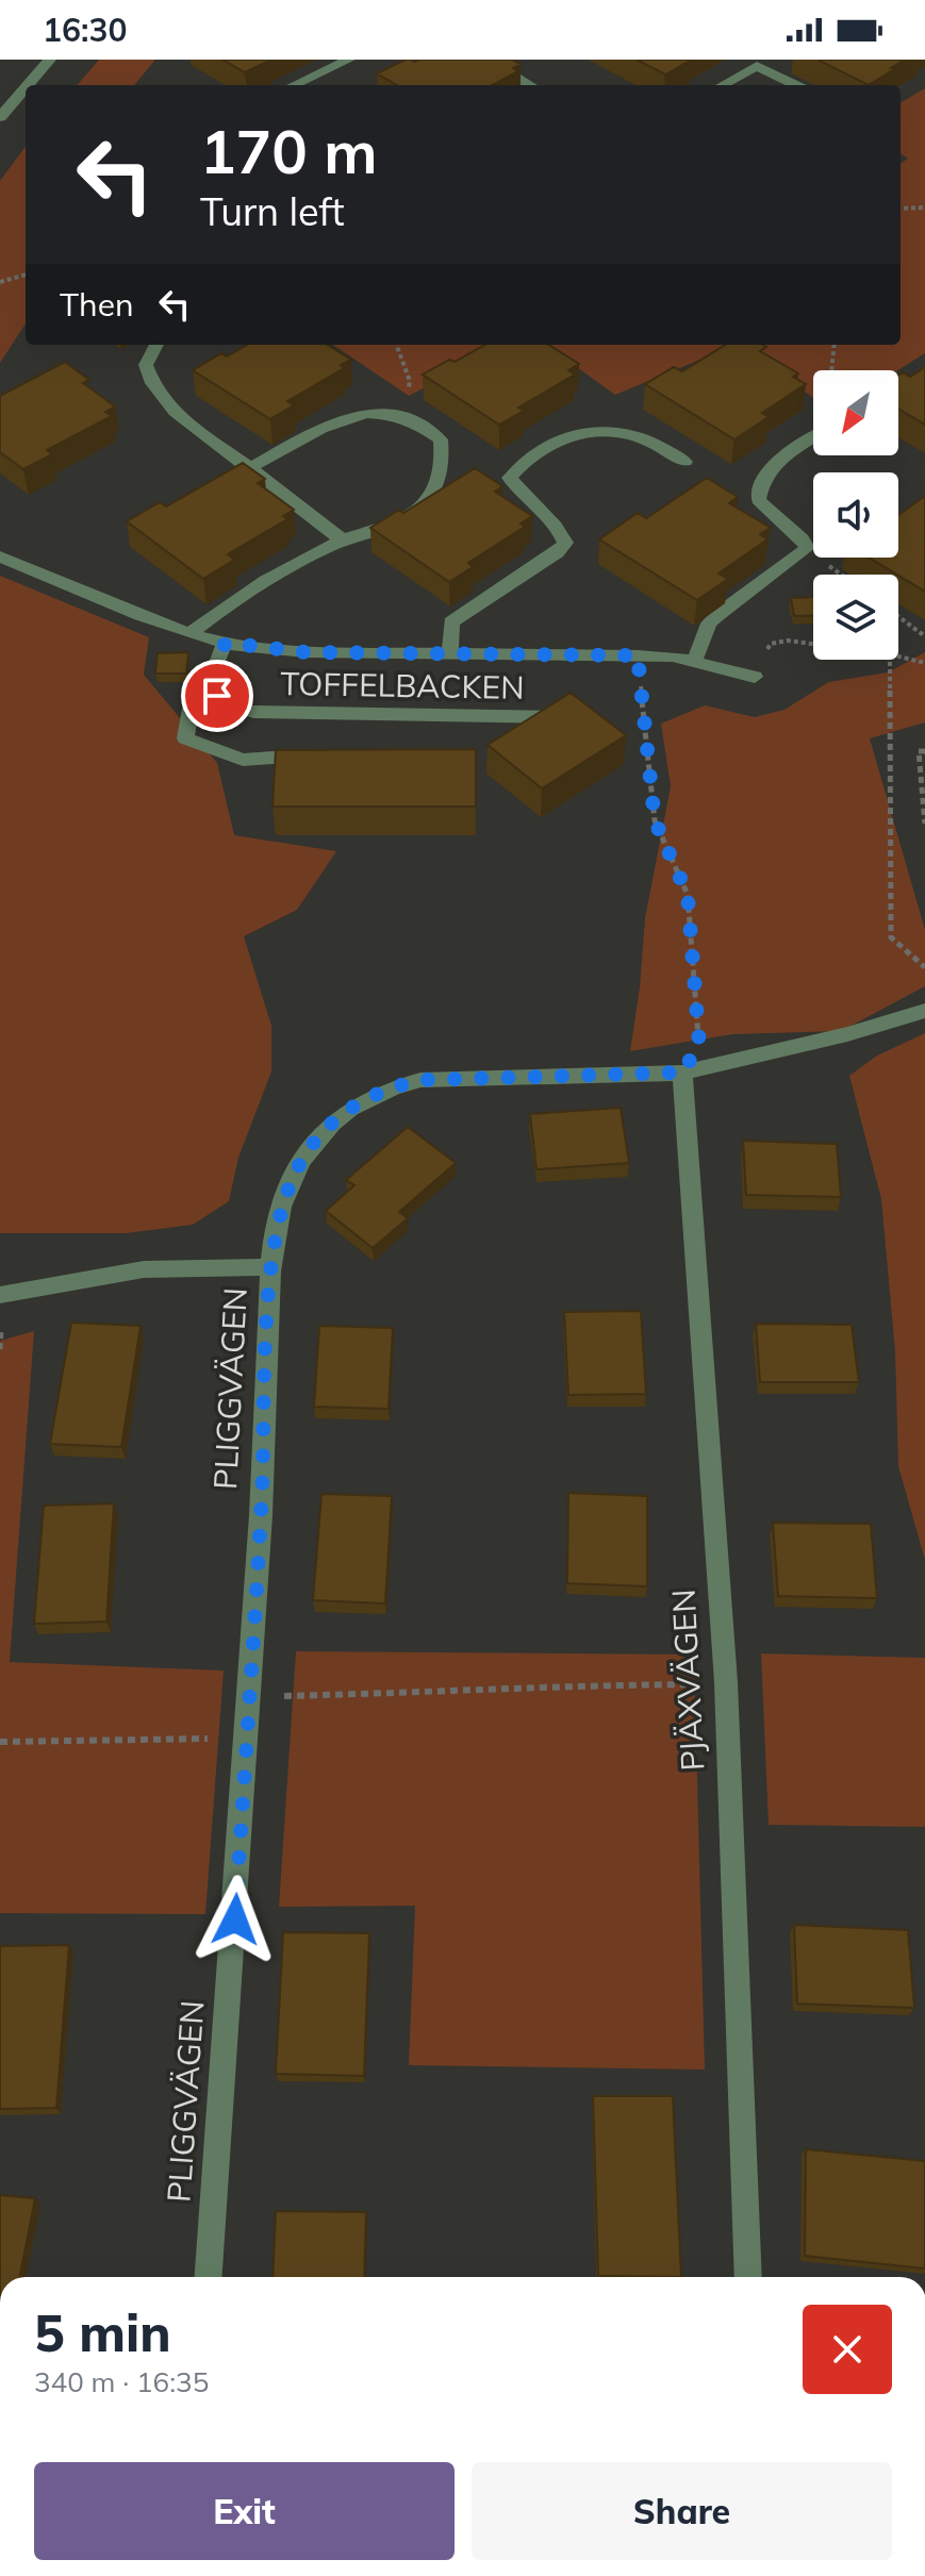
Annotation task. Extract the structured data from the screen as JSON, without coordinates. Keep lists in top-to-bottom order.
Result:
{
  "streets": {
    "street": ["TOFFELBACKEN", "PLIGGVÄGEN", "PJÄXVÄGEN"]
  },
  "crossings": [
    ["PLIGGVÄGEN", "PJÄXVÄGEN"]
  ],
  "north": "bottom left",
  "page": {
    "status": "16:30",
    "turn": ["170 m", "Turn left"],
    "then": "Then",
    "heading": ["5 min", "340 m · 16:35"],
    "buttons": ["Exit", "Share"]
  }
}
